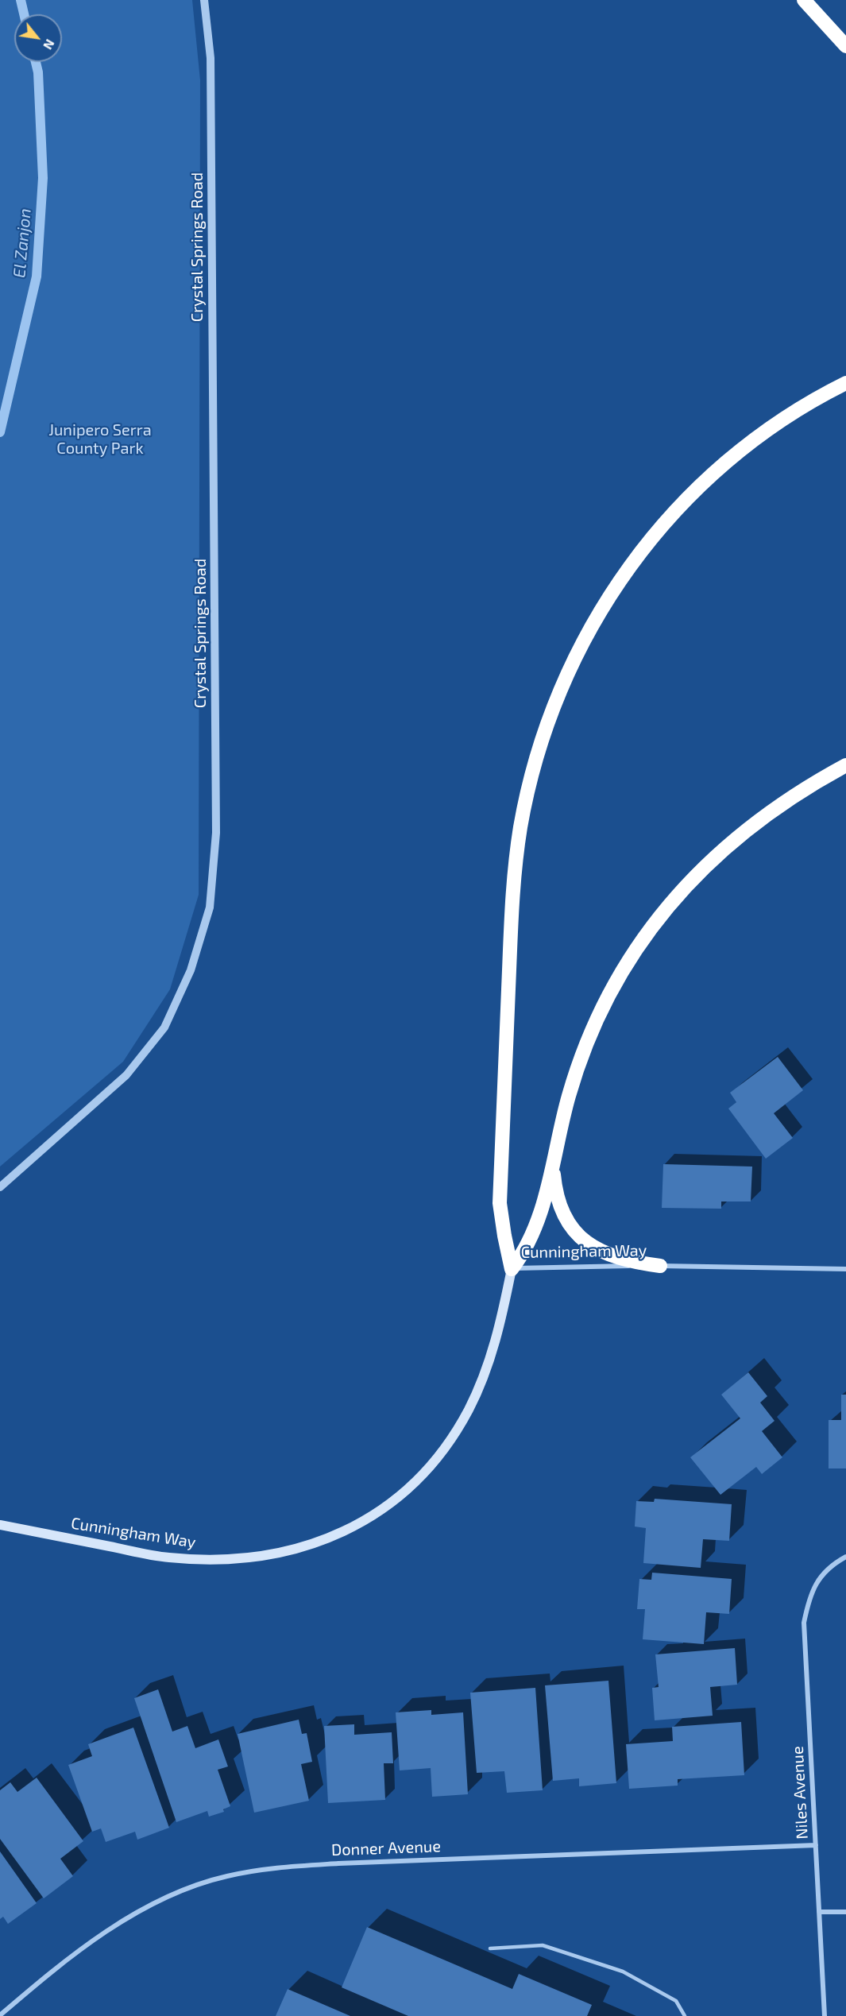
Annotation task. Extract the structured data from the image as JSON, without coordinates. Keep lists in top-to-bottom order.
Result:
{
  "streets": {
    "main road": ["Cunningham Way"],
    "street": ["Crystal Springs Road", "Niles Avenue", "Donner Avenue"]
  },
  "crossings": [
    ["Niles Avenue", "Donner Avenue"]
  ],
  "water": ["El Zanjon"],
  "parks": ["Junipero Serra County Park"],
  "north": "bottom right"
}
